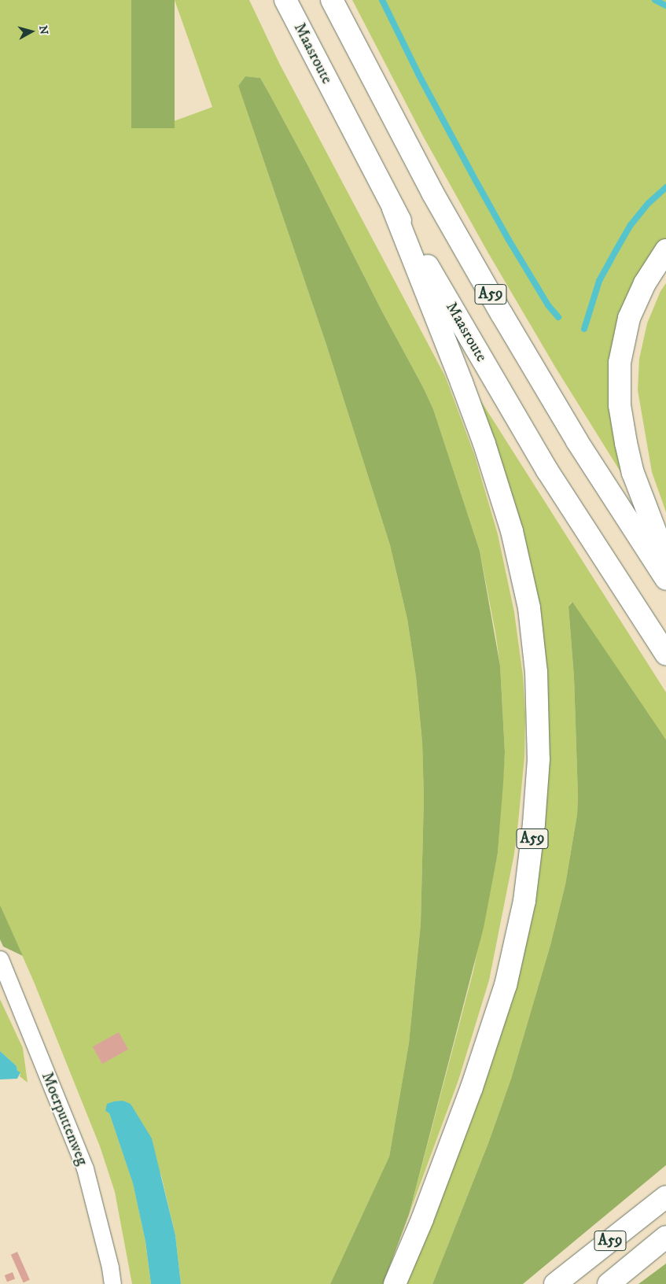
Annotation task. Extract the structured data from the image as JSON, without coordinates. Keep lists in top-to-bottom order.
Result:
{
  "streets": {
    "highway": ["Maasroute", "A59"],
    "street": ["Moerputtenweg"]
  },
  "crossings": [
    ["Maasroute", "A59"]
  ],
  "north": "right"
}
